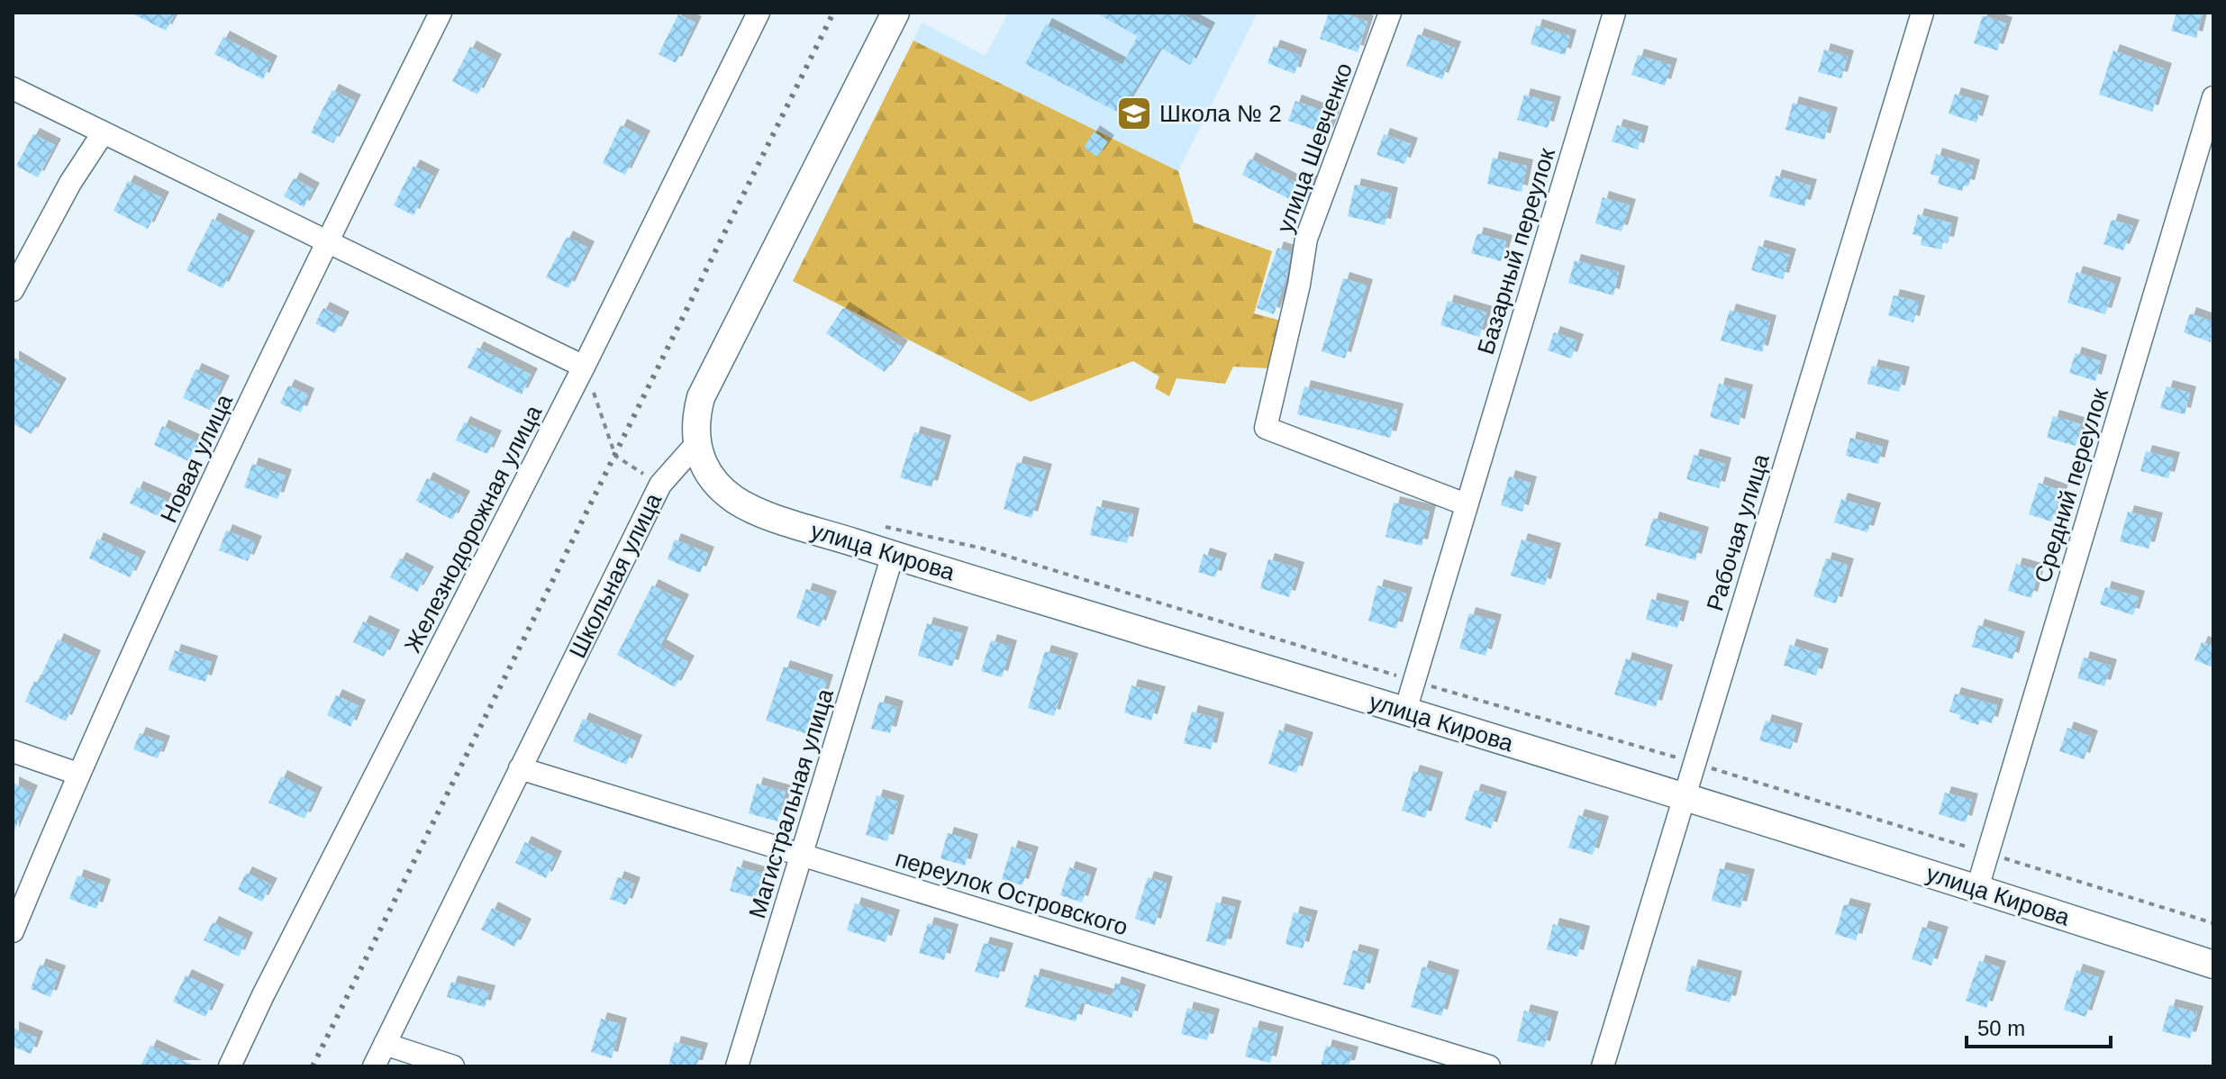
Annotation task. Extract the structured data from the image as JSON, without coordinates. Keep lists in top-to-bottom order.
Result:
{
  "streets": {
    "main road": ["улица Кирова"],
    "street": [
      "улица Шевченко",
      "Базарный переулок",
      "Новая улица",
      "Средний переулок",
      "Железнодорожная улица",
      "Рабочая улица",
      "Школьная улица",
      "Магистральная улица",
      "переулок Островского"
    ]
  },
  "crossings": [
    ["улица Шевченко", "Базарный переулок"],
    ["Базарный переулок", "улица Кирова"],
    ["Средний переулок", "улица Кирова"],
    ["Рабочая улица", "улица Кирова"],
    ["улица Кирова", "Школьная улица"],
    ["улица Кирова", "Магистральная улица"],
    ["Школьная улица", "переулок Островского"],
    ["Магистральная улица", "переулок Островского"]
  ],
  "places": {
    "school or university": ["Школа № 2"]
  },
  "scale_bar": "50 m"
}
